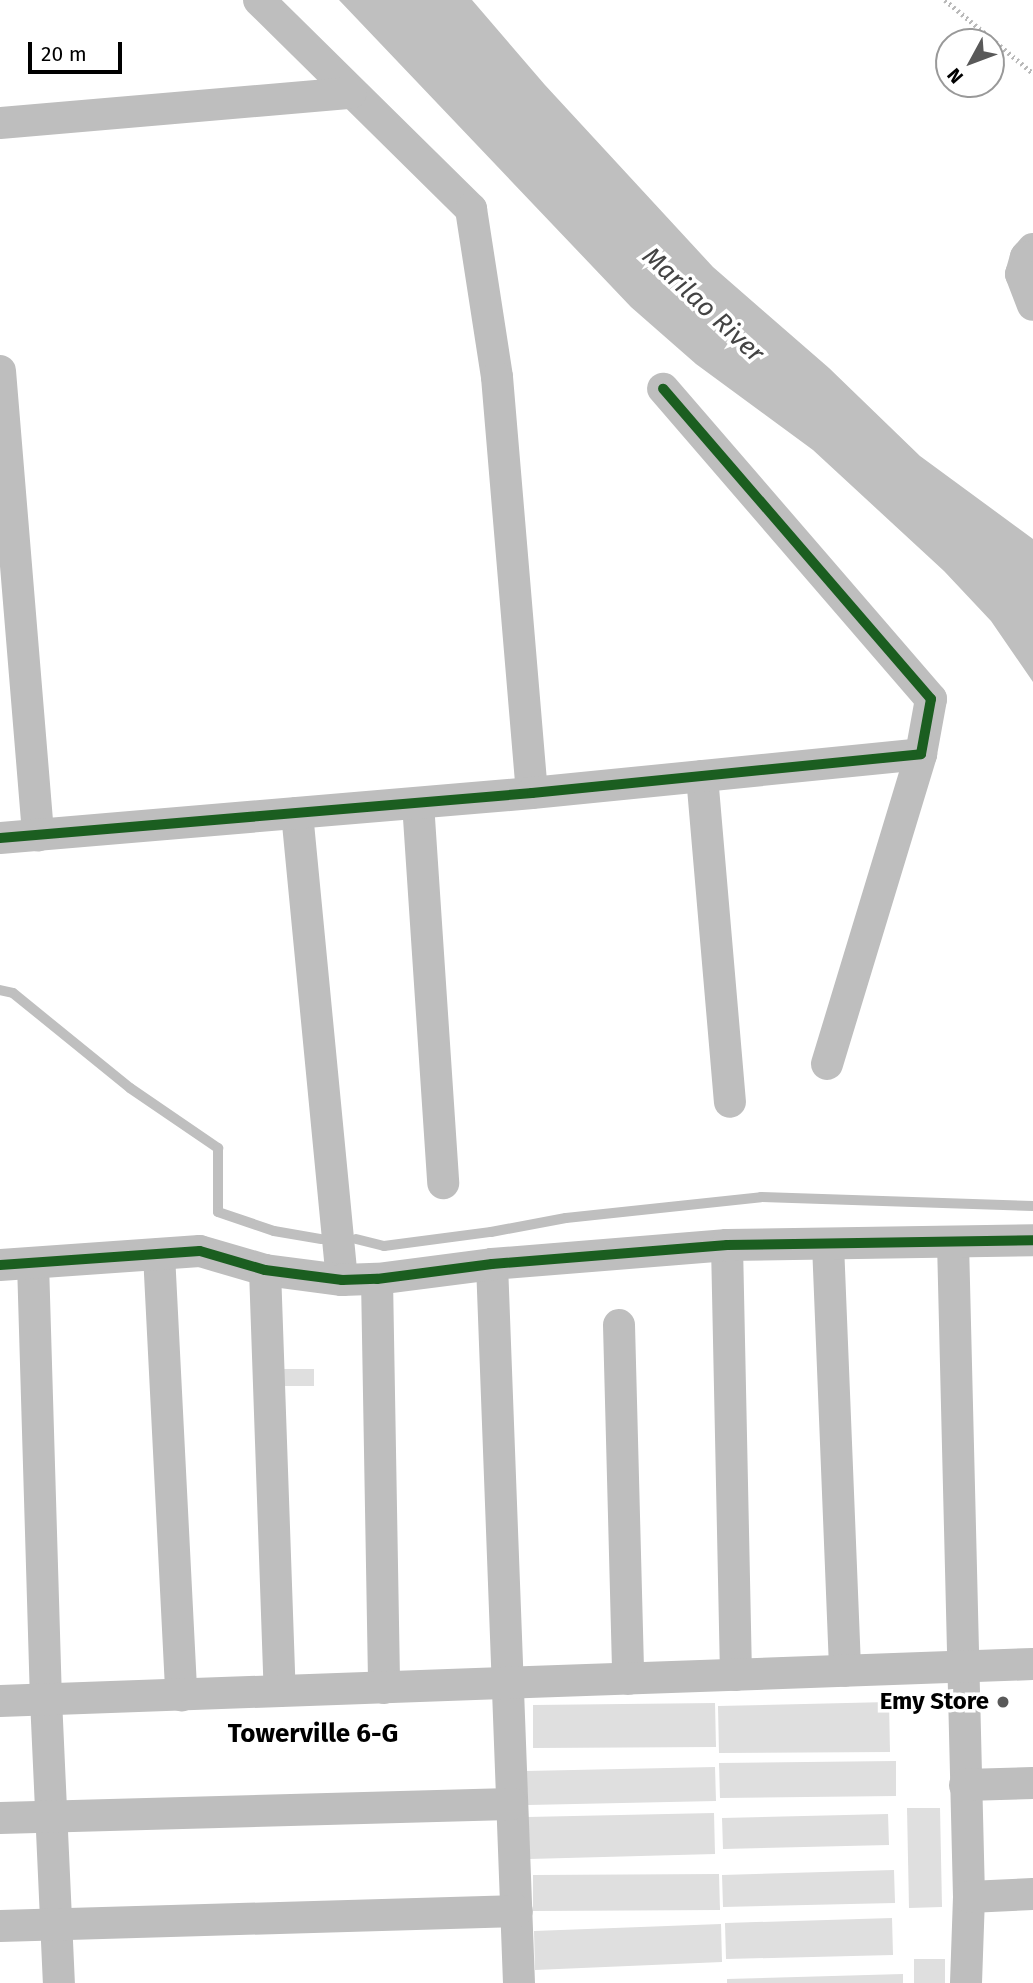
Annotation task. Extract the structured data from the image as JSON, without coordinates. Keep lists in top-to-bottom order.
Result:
{
  "districts": ["Towerville 6-G"],
  "water": ["Marilao River"],
  "places": ["Emy Store"],
  "scale_bar": "20 m",
  "north": "bottom left"
}
